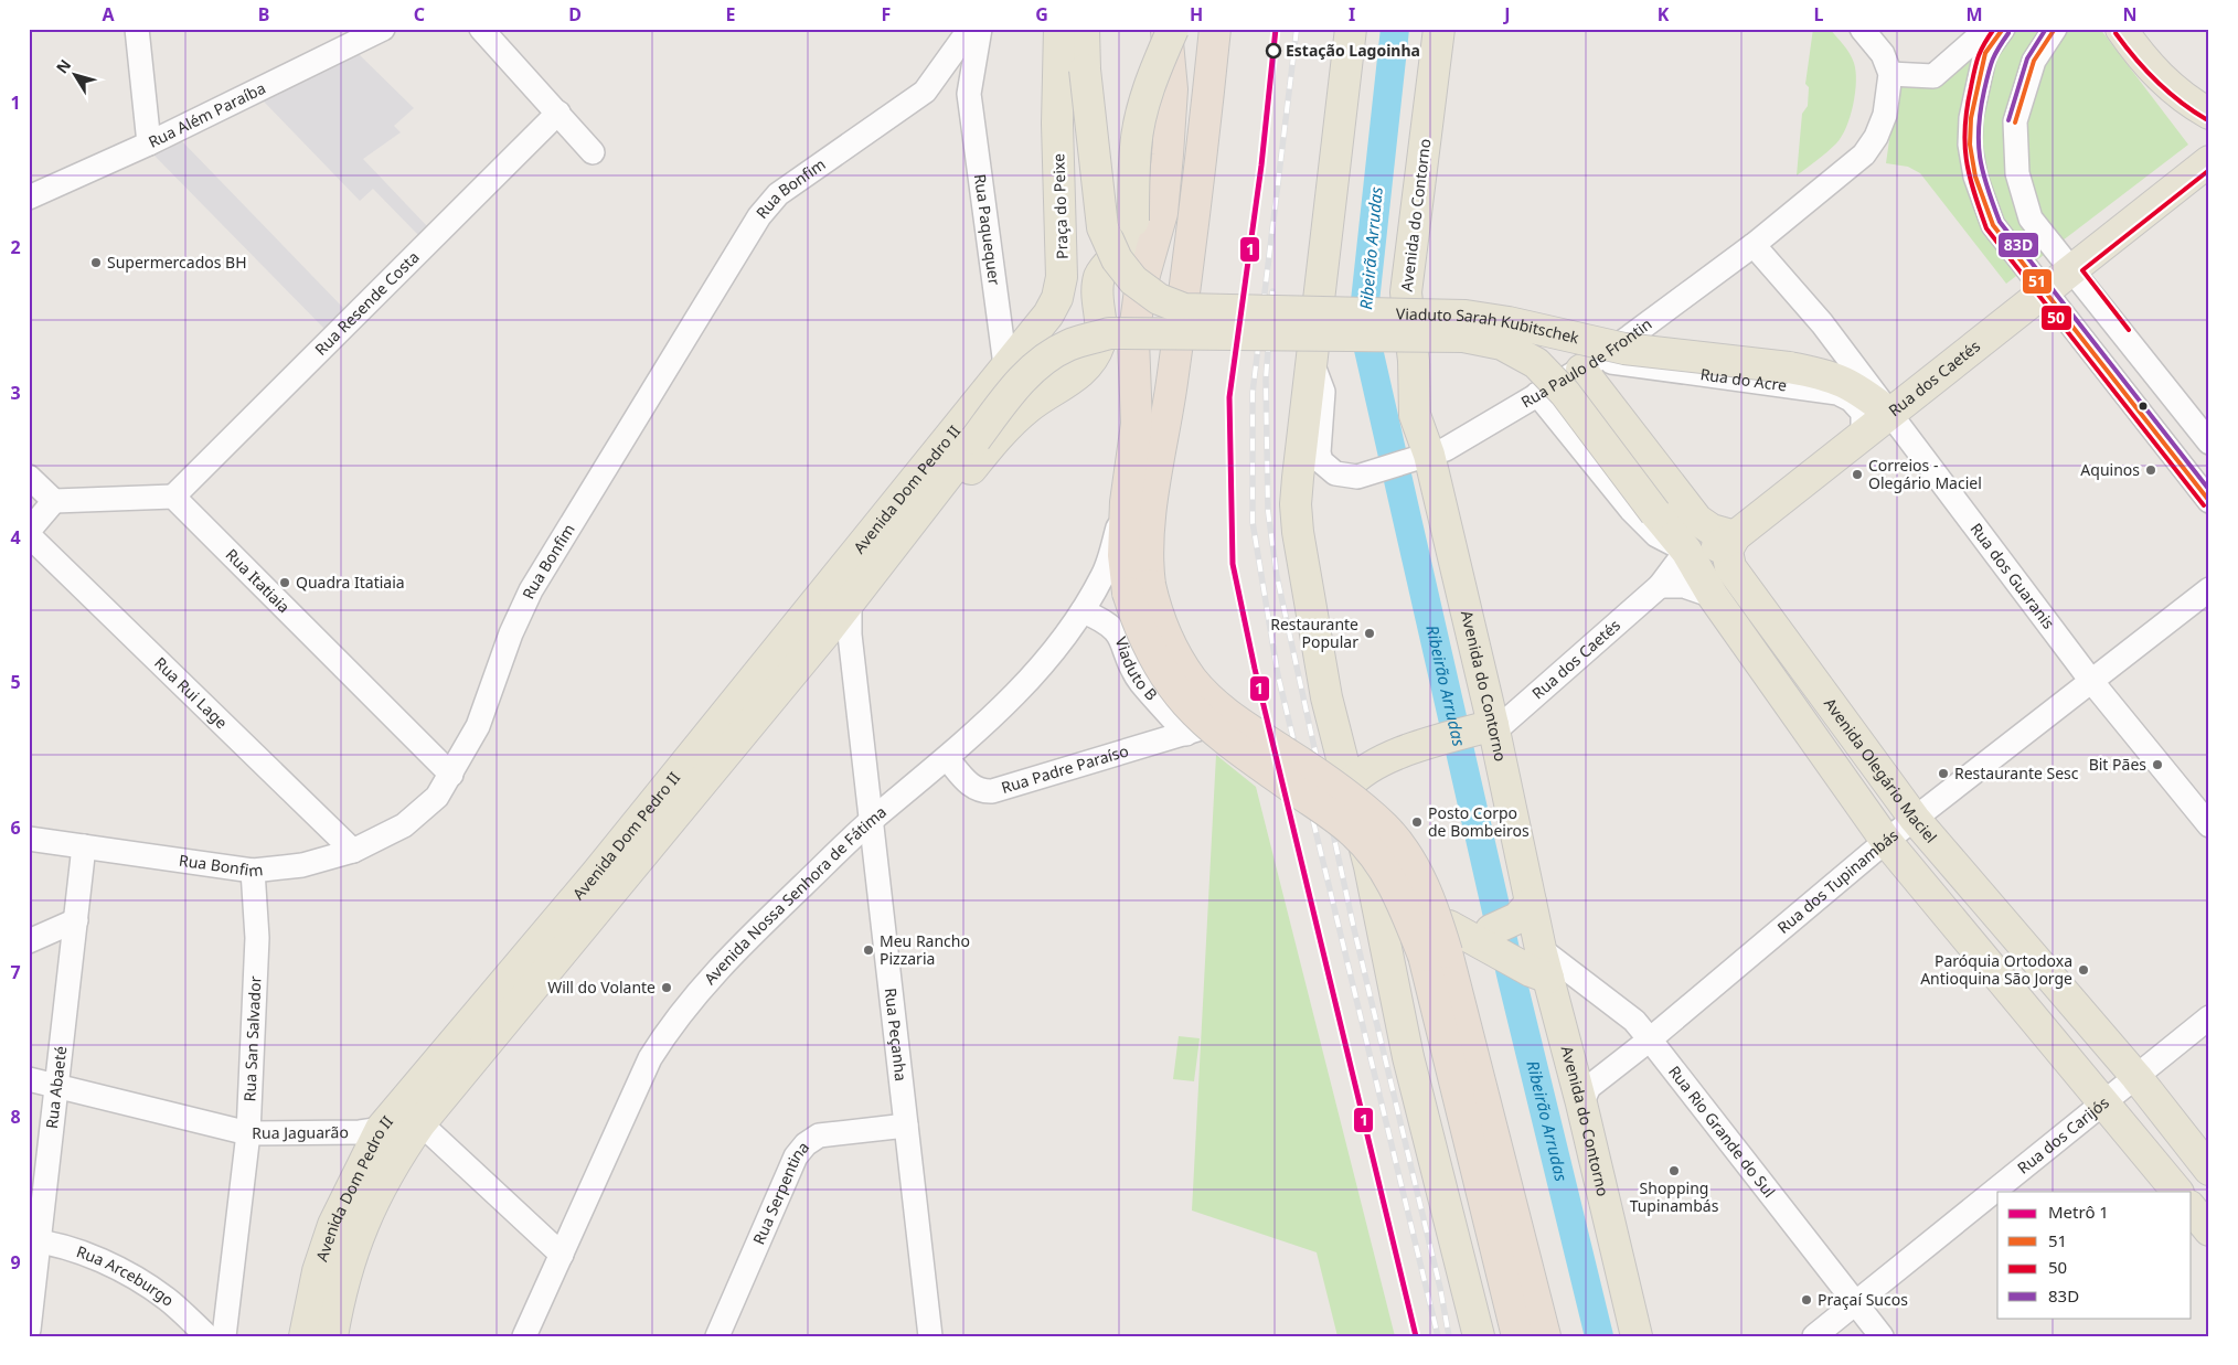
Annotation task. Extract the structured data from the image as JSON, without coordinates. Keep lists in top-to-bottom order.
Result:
{
  "streets": {
    "highway": ["Avenida do Contorno"],
    "main road": [
      "Praça do Peixe",
      "Viaduto Sarah Kubitschek",
      "Rua dos Caetés",
      "Avenida Dom Pedro II",
      "Avenida Olegário Maciel"
    ],
    "street": [
      "Rua Além Paraíba",
      "Rua Bonfim",
      "Rua Paquequer",
      "Rua Resende Costa",
      "Rua Paulo de Frontin",
      "Rua do Acre",
      "Rua dos Guaranis",
      "Rua Itatiaia",
      "Viaduto B",
      "Rua Rui Lage",
      "Rua Padre Paraíso",
      "Rua dos Tupinambás",
      "Avenida Nossa Senhora de Fátima",
      "Rua Peçanha",
      "Rua San Salvador",
      "Rua Abaeté",
      "Rua Jaguarão",
      "Rua Rio Grande do Sul",
      "Rua dos Carijós",
      "Rua Serpentina",
      "Rua Arceburgo"
    ]
  },
  "crossings": [
    ["Rua Bonfim", "Rua Itatiaia"],
    ["Rua Bonfim", "Rua Rui Lage"],
    ["Rua Bonfim", "Rua San Salvador"],
    ["Rua Bonfim", "Rua Abaeté"],
    ["Praça do Peixe", "Rua Paquequer"],
    ["Praça do Peixe", "Avenida Dom Pedro II"],
    ["Avenida do Contorno", "Rua Paulo de Frontin"],
    ["Avenida do Contorno", "Rua dos Caetés"],
    ["Avenida do Contorno", "Rua dos Tupinambás"],
    ["Avenida do Contorno", "Avenida Nossa Senhora de Fátima"],
    ["Avenida do Contorno", "Rua Rio Grande do Sul"],
    ["Rua Paquequer", "Avenida Dom Pedro II"],
    ["Rua Resende Costa", "Rua Itatiaia"],
    ["Viaduto Sarah Kubitschek", "Rua dos Caetés"],
    ["Viaduto Sarah Kubitschek", "Avenida Dom Pedro II"],
    ["Viaduto Sarah Kubitschek", "Rua dos Guaranis"],
    ["Rua Paulo de Frontin", "Rua do Acre"],
    ["Rua Paulo de Frontin", "Rua dos Guaranis"],
    ["Rua dos Caetés", "Rua do Acre"],
    ["Rua dos Caetés", "Rua dos Guaranis"],
    ["Rua dos Caetés", "Avenida Olegário Maciel"],
    ["Avenida Dom Pedro II", "Rua Peçanha"],
    ["Avenida Dom Pedro II", "Rua Jaguarão"],
    ["Rua dos Guaranis", "Rua dos Tupinambás"],
    ["Viaduto B", "Rua Padre Paraíso"],
    ["Viaduto B", "Avenida Nossa Senhora de Fátima"],
    ["Rua Padre Paraíso", "Avenida Nossa Senhora de Fátima"],
    ["Avenida Olegário Maciel", "Rua dos Tupinambás"],
    ["Avenida Olegário Maciel", "Rua dos Carijós"],
    ["Rua dos Tupinambás", "Rua Rio Grande do Sul"],
    ["Avenida Nossa Senhora de Fátima", "Rua Peçanha"],
    ["Rua Peçanha", "Rua Serpentina"],
    ["Rua San Salvador", "Rua Jaguarão"],
    ["Rua Abaeté", "Rua Jaguarão"],
    ["Rua Abaeté", "Rua Arceburgo"],
    ["Rua Rio Grande do Sul", "Rua dos Carijós"]
  ],
  "water": ["Ribeirão Arrudas"],
  "places": [
    "Estação Lagoinha",
    "Supermercados BH",
    "Aquinos",
    "Correios - Olegário Maciel",
    "Quadra Itatiaia",
    "Restaurante Popular",
    "Bit Pães",
    "Restaurante Sesc",
    "Posto Corpo de Bombeiros",
    "Meu Rancho Pizzaria",
    "Paróquia Ortodoxa Antioquina São Jorge",
    "Will do Volante",
    "Shopping Tupinambás",
    "Praçaí Sucos"
  ],
  "lines": [
    "metro line 1",
    "transit line 51",
    "transit line 50",
    "transit line 83D"
  ],
  "legend": [
    "Metrô 1",
    "51",
    "50",
    "83D"
  ],
  "north": "top left",
  "grid": {
    "columns": [
      "A",
      "B",
      "C",
      "D",
      "E",
      "F",
      "G",
      "H",
      "I",
      "J",
      "K",
      "L",
      "M",
      "N"
    ],
    "rows": [
      "1",
      "2",
      "3",
      "4",
      "5",
      "6",
      "7",
      "8",
      "9"
    ]
  }
}
